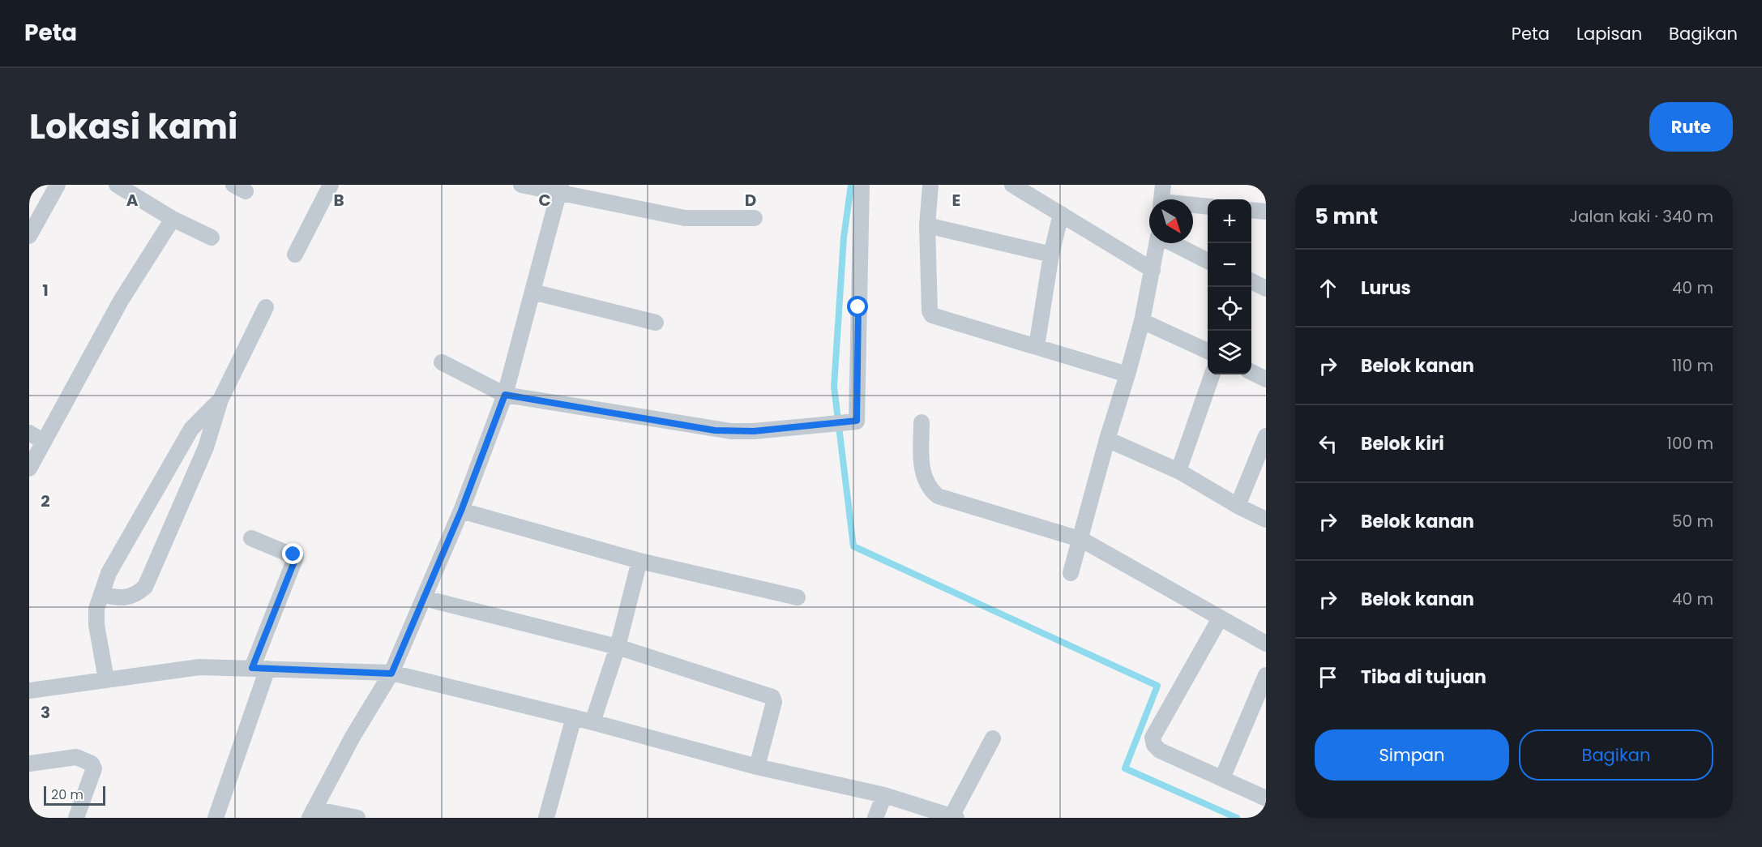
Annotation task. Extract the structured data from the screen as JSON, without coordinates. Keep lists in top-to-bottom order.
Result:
{
  "scale_bar": "20 m",
  "north": "bottom right",
  "page": {
    "header": "Peta",
    "nav": ["Peta", "Lapisan", "Bagikan"],
    "title": "Lokasi kami",
    "buttons": [
      "Rute",
      ["Simpan", "Bagikan"]
    ],
    "heading": ["5 mnt", "Jalan kaki · 340 m"],
    "map_buttons": ["+", "−"],
    "list": [
      ["Lurus", "40 m"],
      ["Belok kanan", "110 m"],
      ["Belok kiri", "100 m"],
      ["Belok kanan", "50 m"],
      ["Belok kanan", "40 m"],
      "Tiba di tujuan"
    ],
    "scale": "20 m"
  },
  "grid": {
    "columns": [
      "A",
      "B",
      "C",
      "D",
      "E"
    ],
    "rows": ["1", "2", "3"]
  }
}
